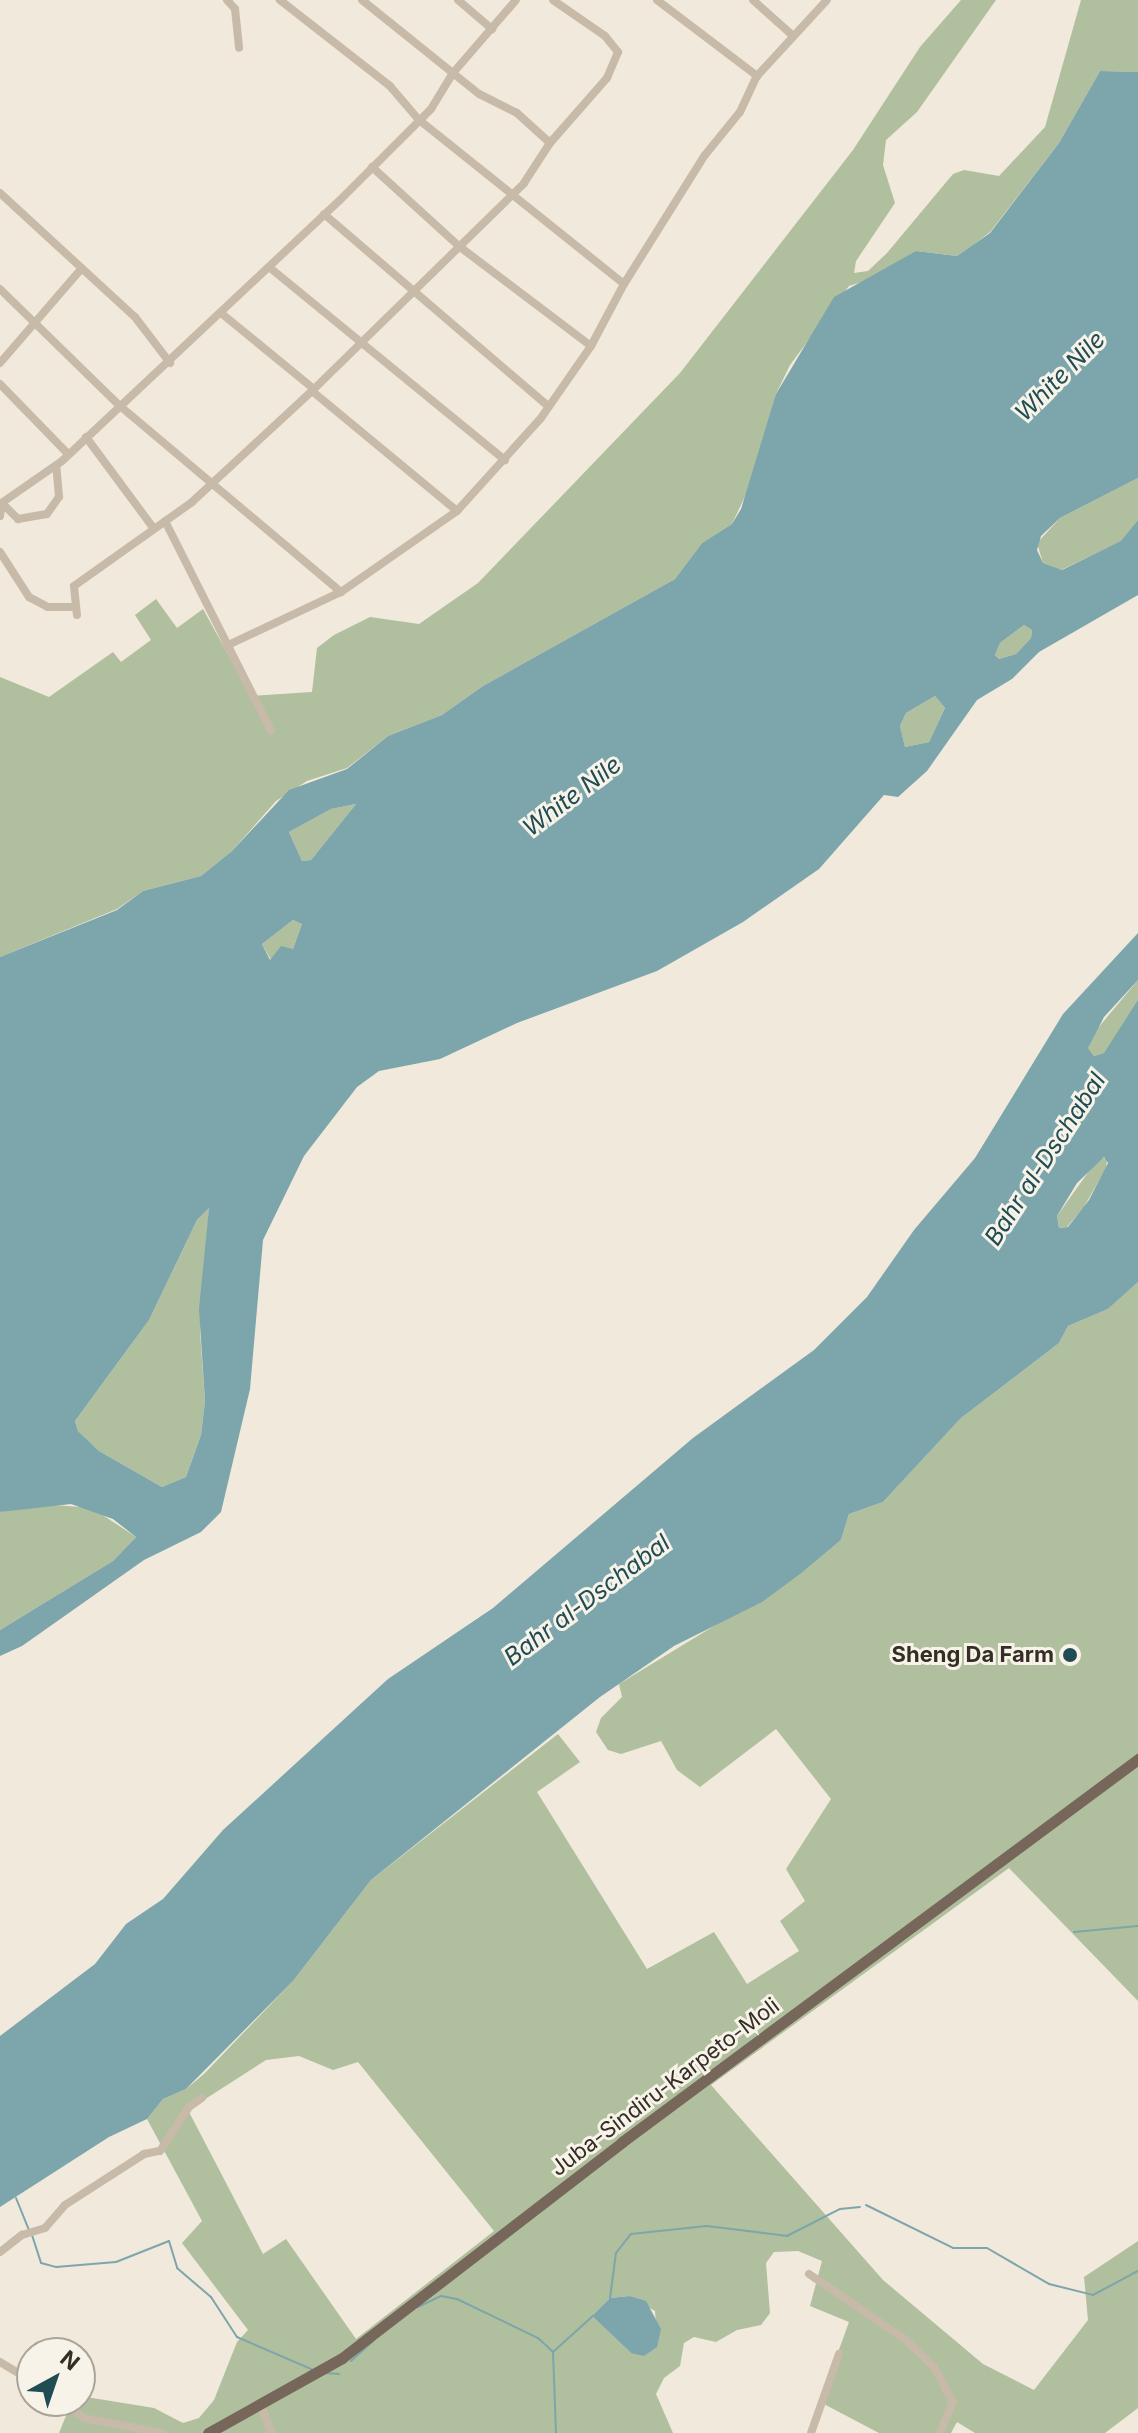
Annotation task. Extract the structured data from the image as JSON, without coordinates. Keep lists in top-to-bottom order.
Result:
{
  "streets": {
    "main road": ["Juba-Sindiru-Karpeto-Moli"]
  },
  "water": ["White Nile", "Bahr al-Dschabal"],
  "places": ["Sheng Da Farm"],
  "north": "top right"
}
